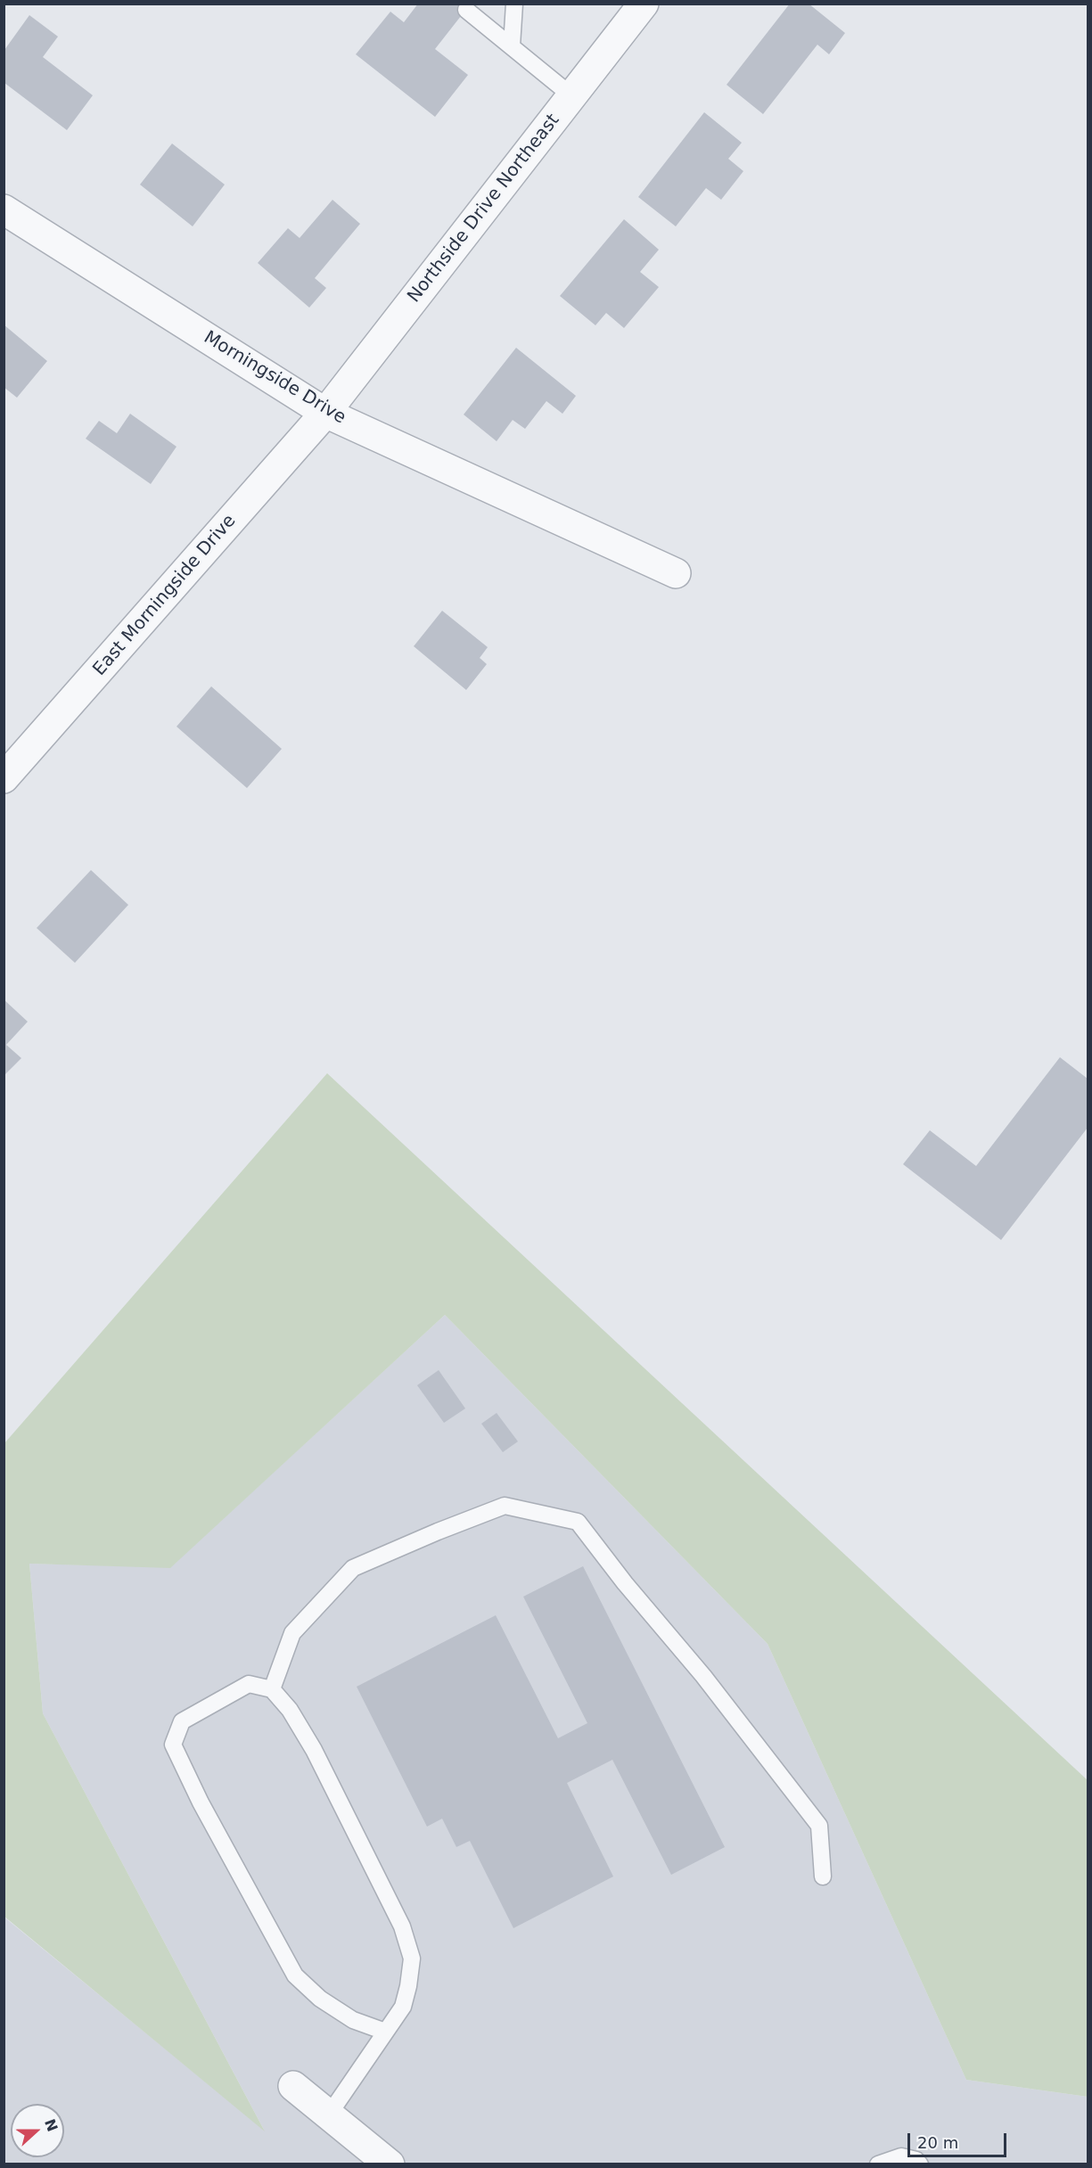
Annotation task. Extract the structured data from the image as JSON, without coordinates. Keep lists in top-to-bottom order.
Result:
{
  "streets": {
    "street": ["Northside Drive Northeast", "Morningside Drive", "East Morningside Drive"]
  },
  "crossings": [
    ["Northside Drive Northeast", "Morningside Drive"],
    ["Northside Drive Northeast", "East Morningside Drive"],
    ["Morningside Drive", "East Morningside Drive"]
  ],
  "scale_bar": "20 m",
  "north": "right"
}
